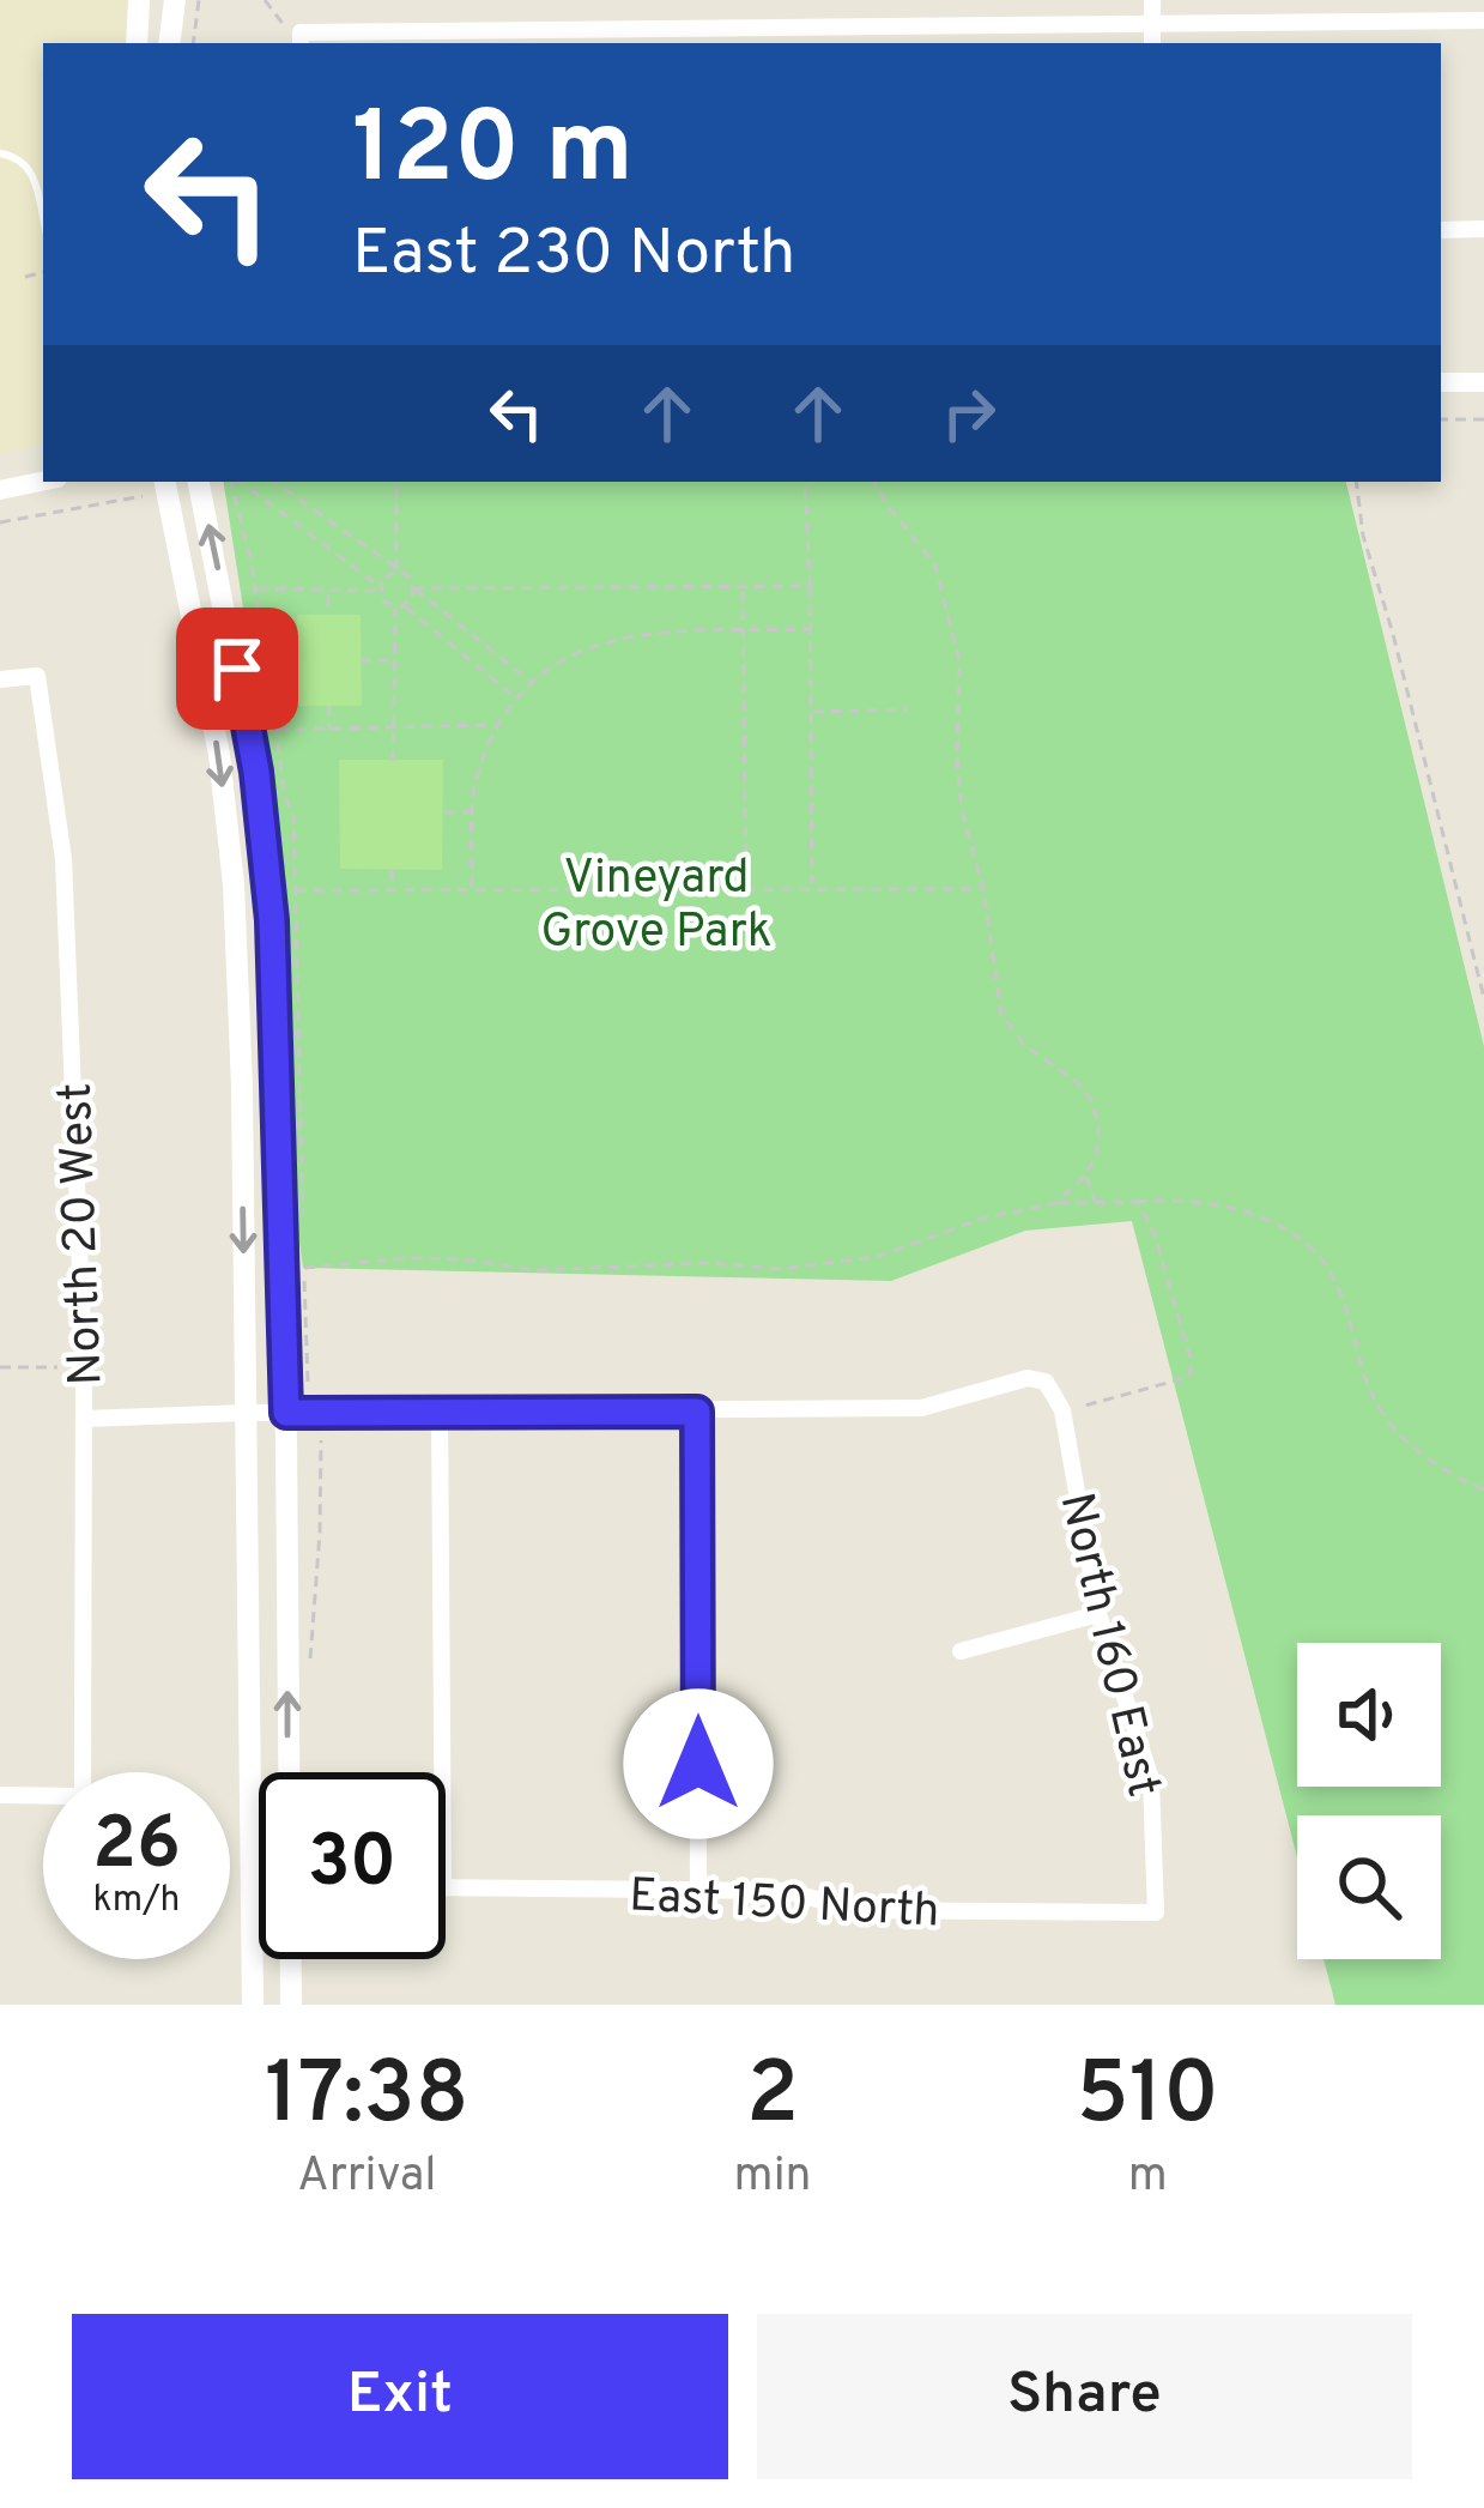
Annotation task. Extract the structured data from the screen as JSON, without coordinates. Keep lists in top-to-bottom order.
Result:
{
  "streets": {
    "street": ["North 20 West", "North 160 East", "East 150 North"]
  },
  "crossings": [
    ["North 160 East", "East 150 North"]
  ],
  "parks": ["Vineyard Grove Park"],
  "page": {
    "turn": ["120 m", "East 230 North"],
    "speed": "26 km/h",
    "limit": "30",
    "eta": [
      "17:38",
      "Arrival",
      "2",
      "min",
      "510",
      "m"
    ],
    "buttons": ["Exit", "Share"]
  }
}
